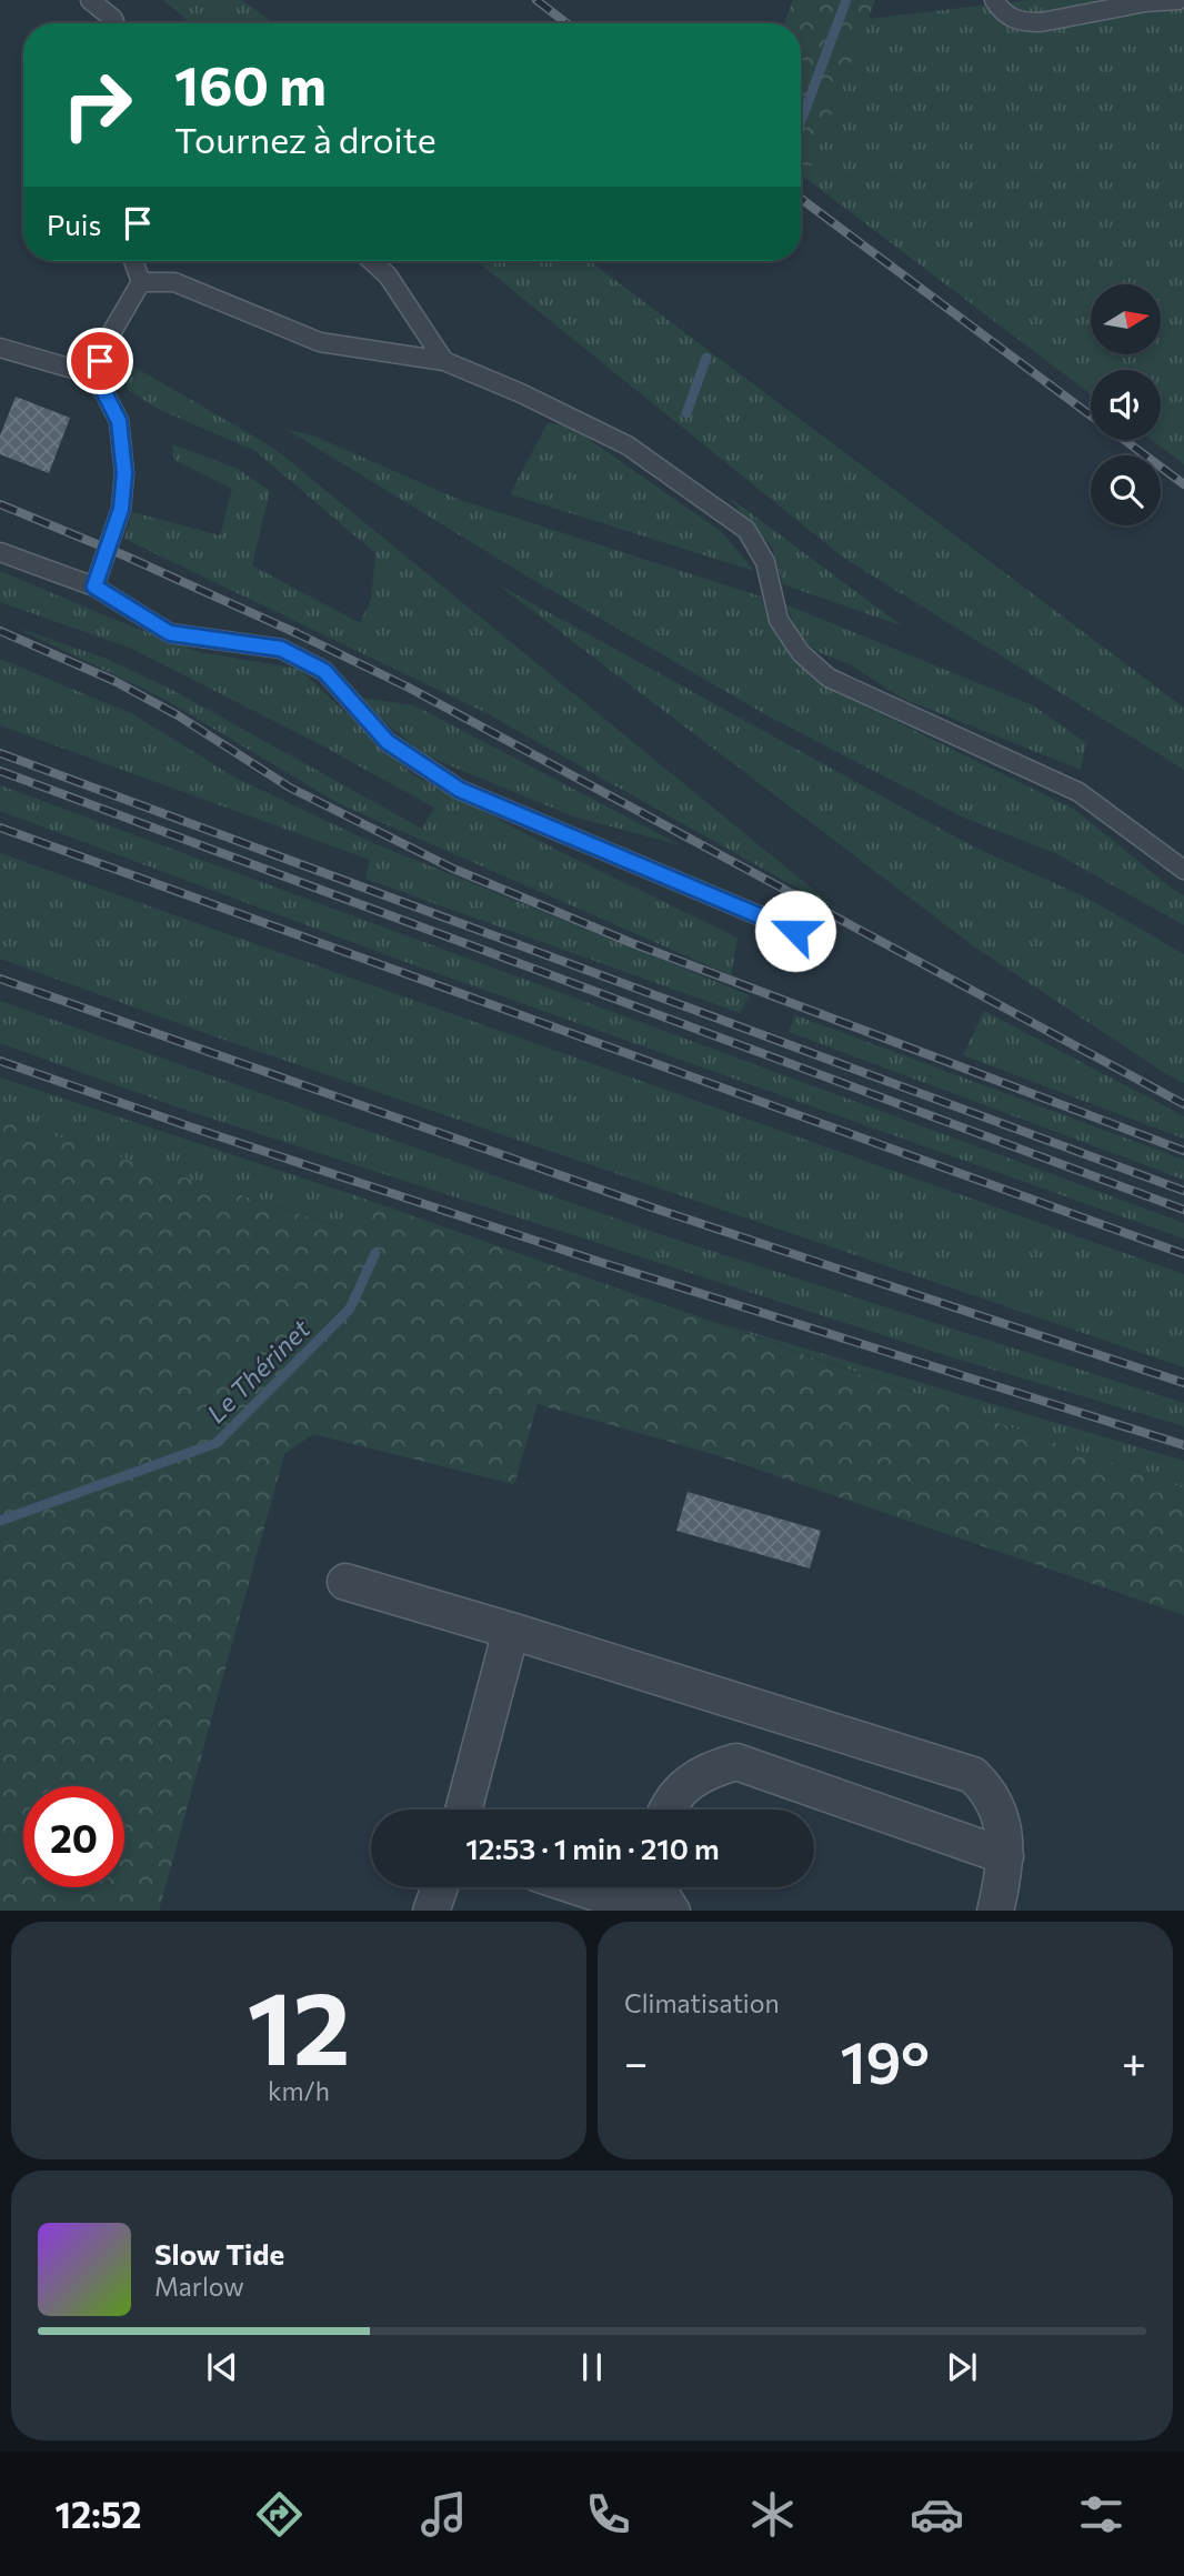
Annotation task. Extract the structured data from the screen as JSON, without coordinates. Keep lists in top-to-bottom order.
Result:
{
  "water": ["Le Thérinet"],
  "north": "right",
  "page": {
    "turn": ["160 m", "Tournez à droite"],
    "then": "Puis",
    "limit": "20",
    "trip": "12:53 · 1 min · 210 m",
    "tile": [
      ["12", "km/h"],
      "Climatisation"
    ],
    "heat": ["−", "19°", "+"],
    "song": ["Slow Tide", "Marlow"],
    "tabs": "12:52"
  }
}
